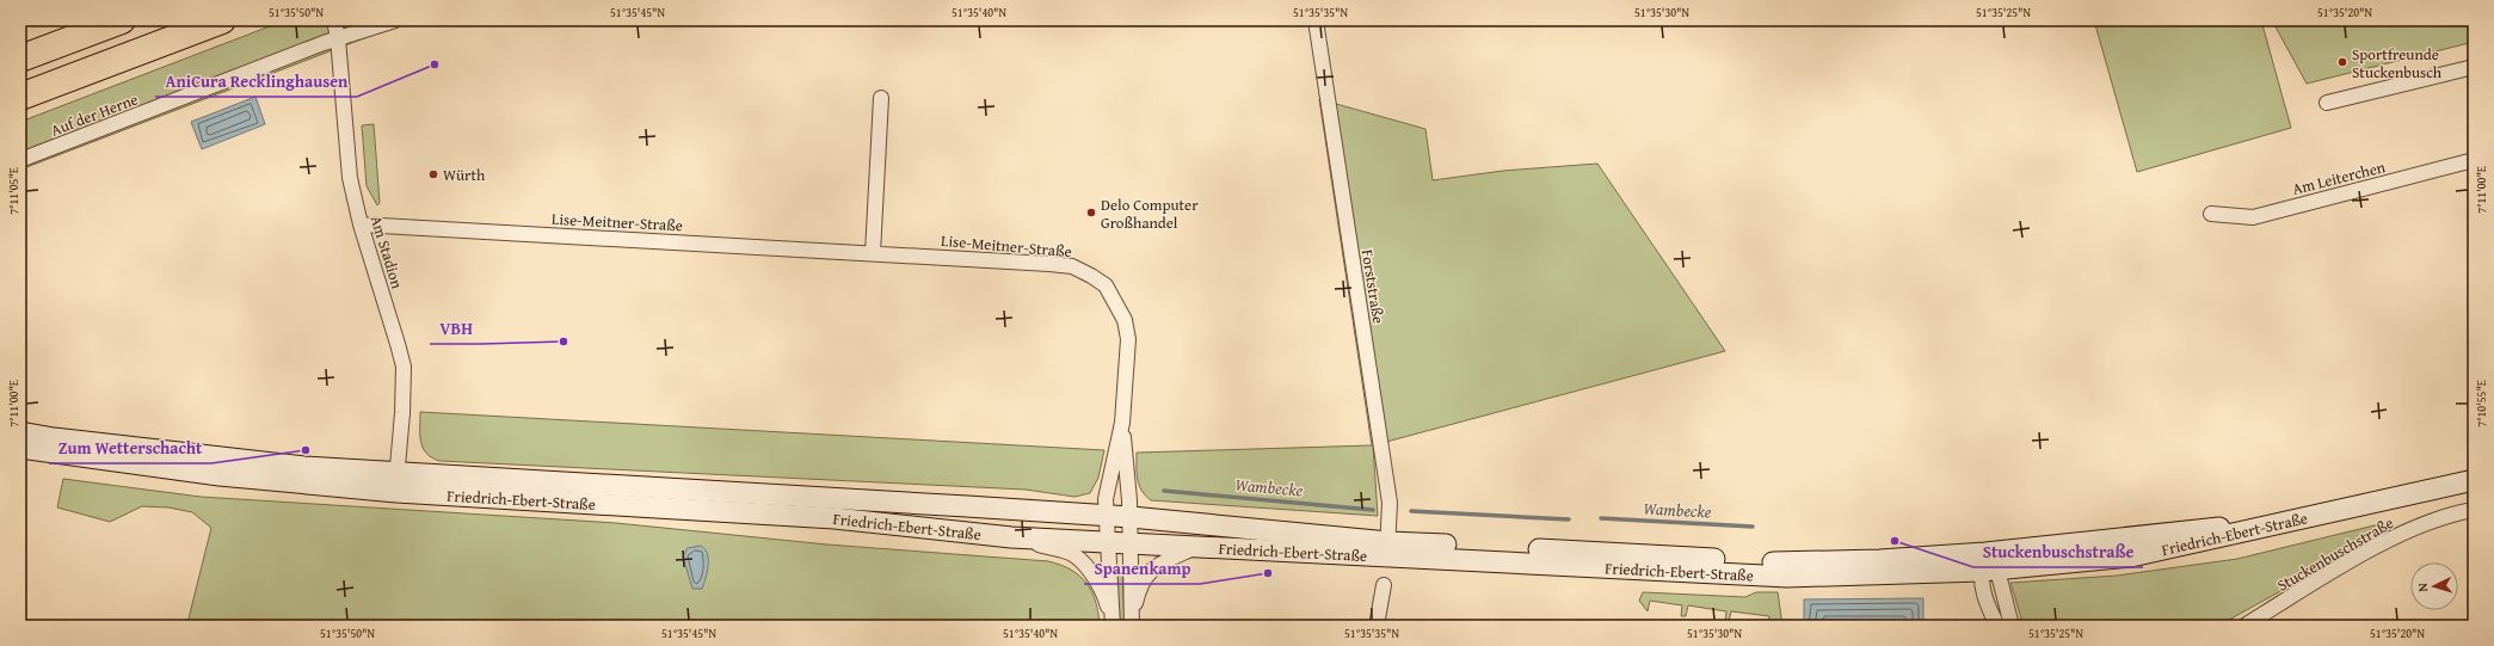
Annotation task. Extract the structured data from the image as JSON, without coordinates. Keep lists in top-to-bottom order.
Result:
{
  "streets": {
    "main road": ["Friedrich-Ebert-Straße"],
    "street": [
      "Auf der Herne",
      "Am Leiterchen",
      "Lise-Meitner-Straße",
      "Am Stadion",
      "Forststraße",
      "Stuckenbuschstraße"
    ]
  },
  "crossings": [
    ["Auf der Herne", "Am Stadion"],
    ["Lise-Meitner-Straße", "Am Stadion"],
    ["Lise-Meitner-Straße", "Friedrich-Ebert-Straße"],
    ["Am Stadion", "Friedrich-Ebert-Straße"],
    ["Forststraße", "Friedrich-Ebert-Straße"]
  ],
  "water": ["Wambecke"],
  "places": [
    "Sportfreunde Stuckenbusch",
    "AniCura Recklinghausen",
    "Würth",
    "Delo Computer Großhandel",
    "VBH",
    "Zum Wetterschacht",
    "Stuckenbuschstraße",
    "Spanenkamp"
  ],
  "north": "left",
  "coordinates": [
    "51°35'50\"N",
    "51°35'45\"N",
    "51°35'40\"N",
    "51°35'35\"N",
    "51°35'30\"N",
    "51°35'25\"N",
    "51°35'20\"N",
    "7°11'00\"E",
    "7°11'05\"E",
    "7°10'55\"E"
  ]
}
